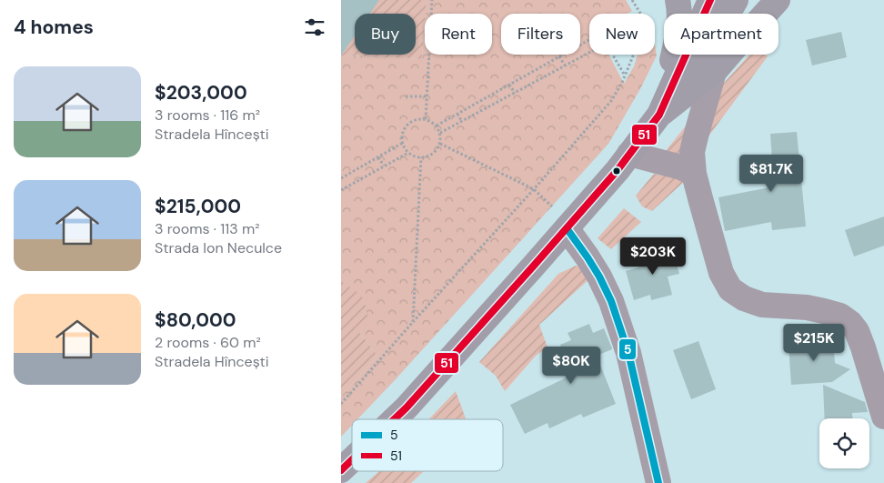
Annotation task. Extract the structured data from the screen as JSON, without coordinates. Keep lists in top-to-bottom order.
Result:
{
  "lines": ["transit line 51", "transit line 5"],
  "legend": ["5", "51"],
  "page": {
    "heading": "4 homes",
    "chip": [
      "Buy",
      "Rent",
      "Filters",
      "New",
      "Apartment"
    ],
    "list": [
      {
        "name": "$203,000",
        "note": "3 rooms · 116 m² · Stradela Hîncești"
      },
      {
        "name": "$215,000",
        "note": "3 rooms · 113 m² · Strada Ion Neculce"
      },
      {
        "name": "$80,000",
        "note": "2 rooms · 60 m² · Stradela Hîncești"
      }
    ],
    "price": [
      "$81.7K",
      "$203K",
      "$215K",
      "$80K"
    ]
  }
}
